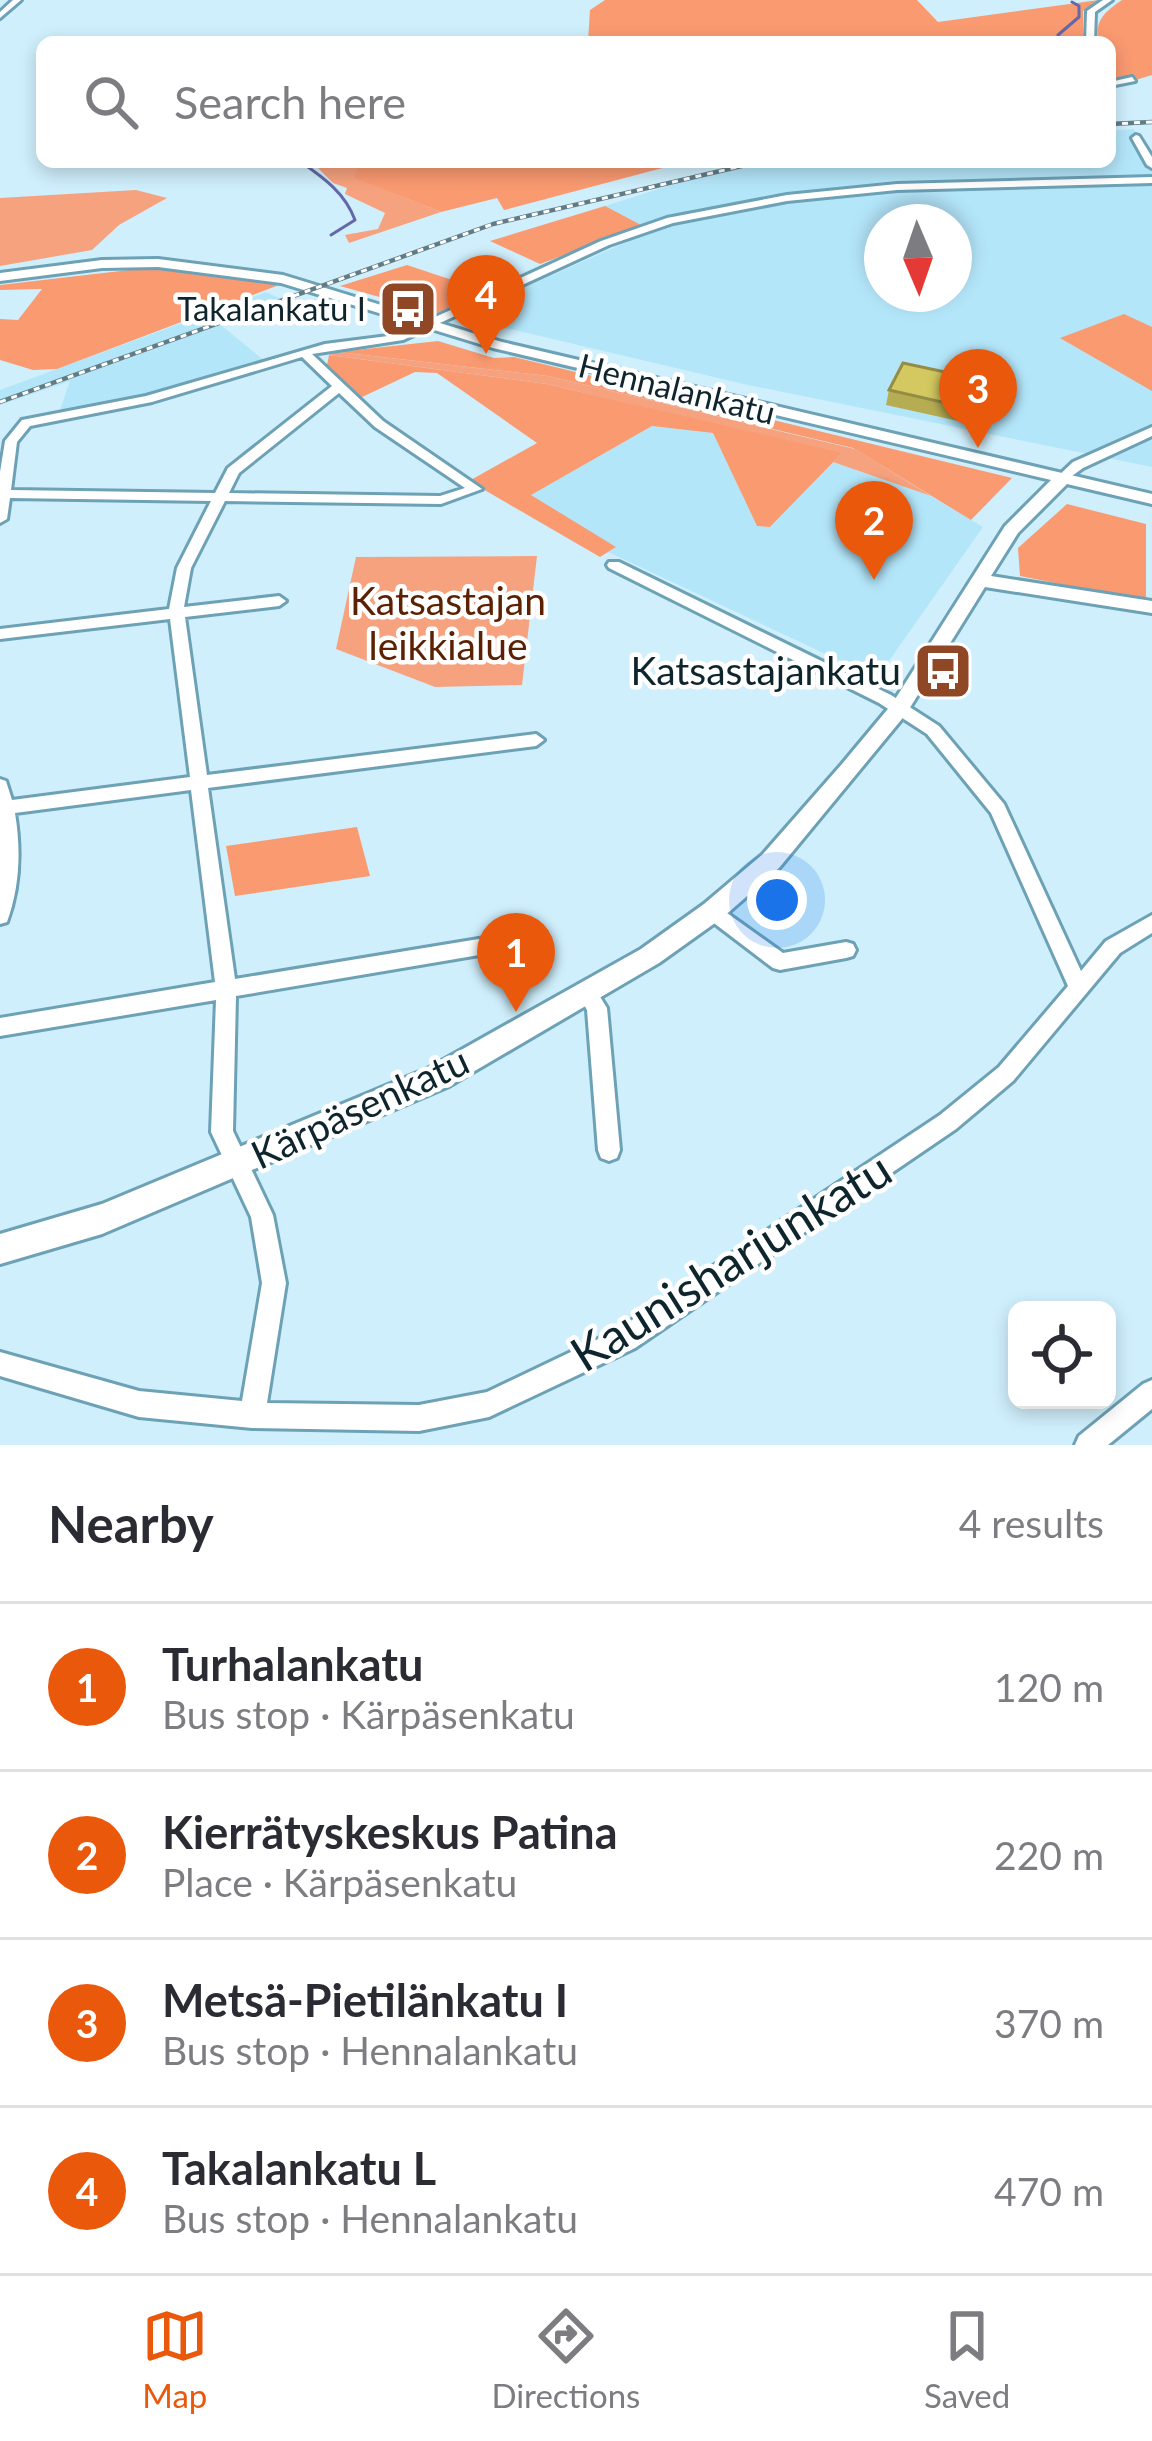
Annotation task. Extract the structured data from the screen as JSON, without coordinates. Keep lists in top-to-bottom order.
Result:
{
  "streets": {
    "street": ["Hennalankatu", "Kärpäsenkatu", "Kaunisharjunkatu"]
  },
  "crossings": [
    ["Hennalankatu", "Kärpäsenkatu"]
  ],
  "parks": ["Katsastajan leikkialue"],
  "places": {
    "bus stop": ["Takalankatu I", "Katsastajankatu"]
  },
  "north": "bottom",
  "page": {
    "search": "Search here",
    "pins": [
      "4",
      "3",
      "2",
      "1"
    ],
    "heading": ["Nearby", "4 results"],
    "list": [
      {
        "mark": "1",
        "name": "Turhalankatu",
        "note": "Bus stop · Kärpäsenkatu",
        "value": "120 m"
      },
      {
        "mark": "2",
        "name": "Kierrätyskeskus Patina",
        "note": "Place · Kärpäsenkatu",
        "value": "220 m"
      },
      {
        "mark": "3",
        "name": "Metsä-Pietilänkatu I",
        "note": "Bus stop · Hennalankatu",
        "value": "370 m"
      },
      {
        "mark": "4",
        "name": "Takalankatu L",
        "note": "Bus stop · Hennalankatu",
        "value": "470 m"
      }
    ],
    "nav": ["Map", "Directions", "Saved"]
  }
}
